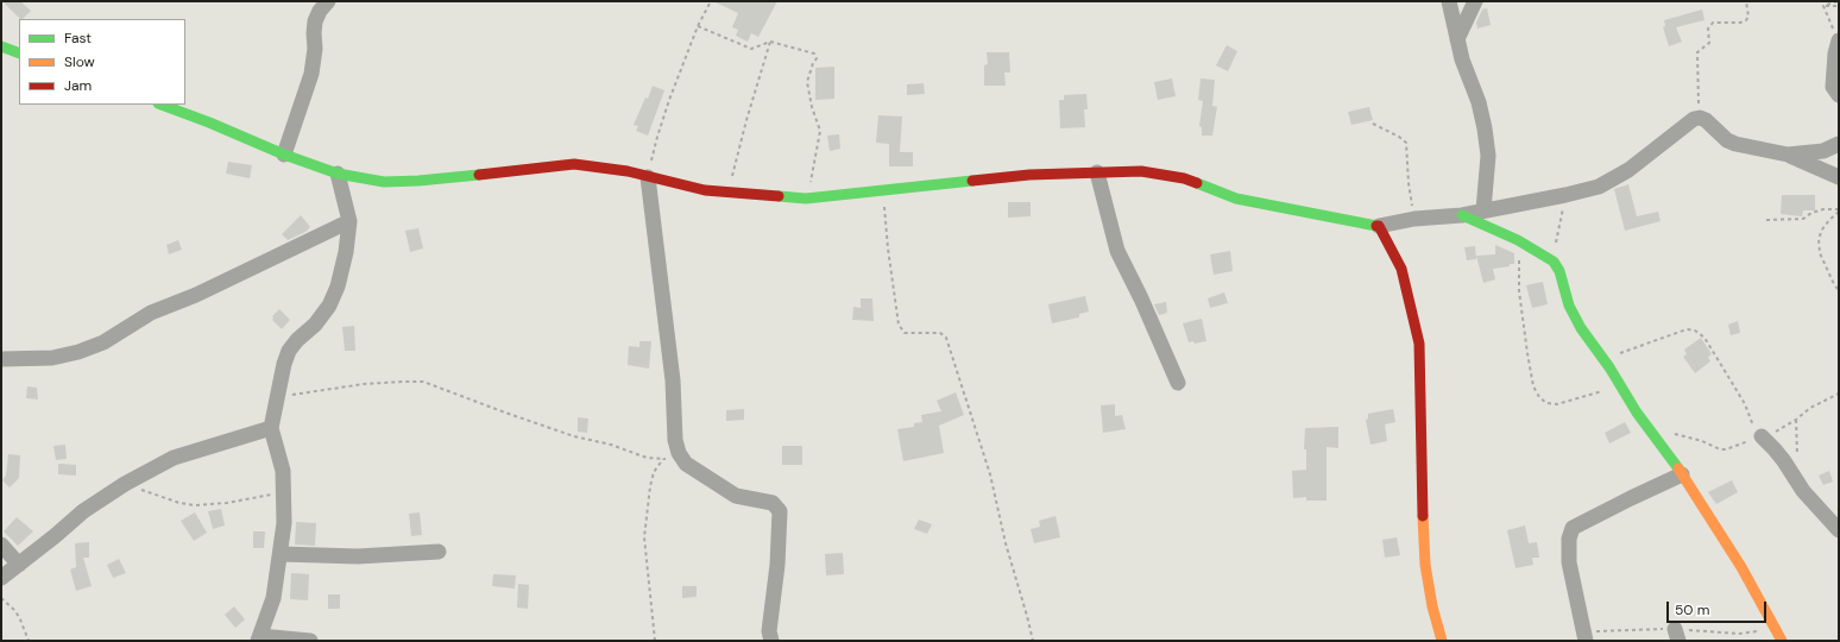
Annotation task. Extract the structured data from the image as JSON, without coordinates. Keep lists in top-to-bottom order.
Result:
{
  "legend": ["Fast", "Slow", "Jam"],
  "scale_bar": "50 m"
}
